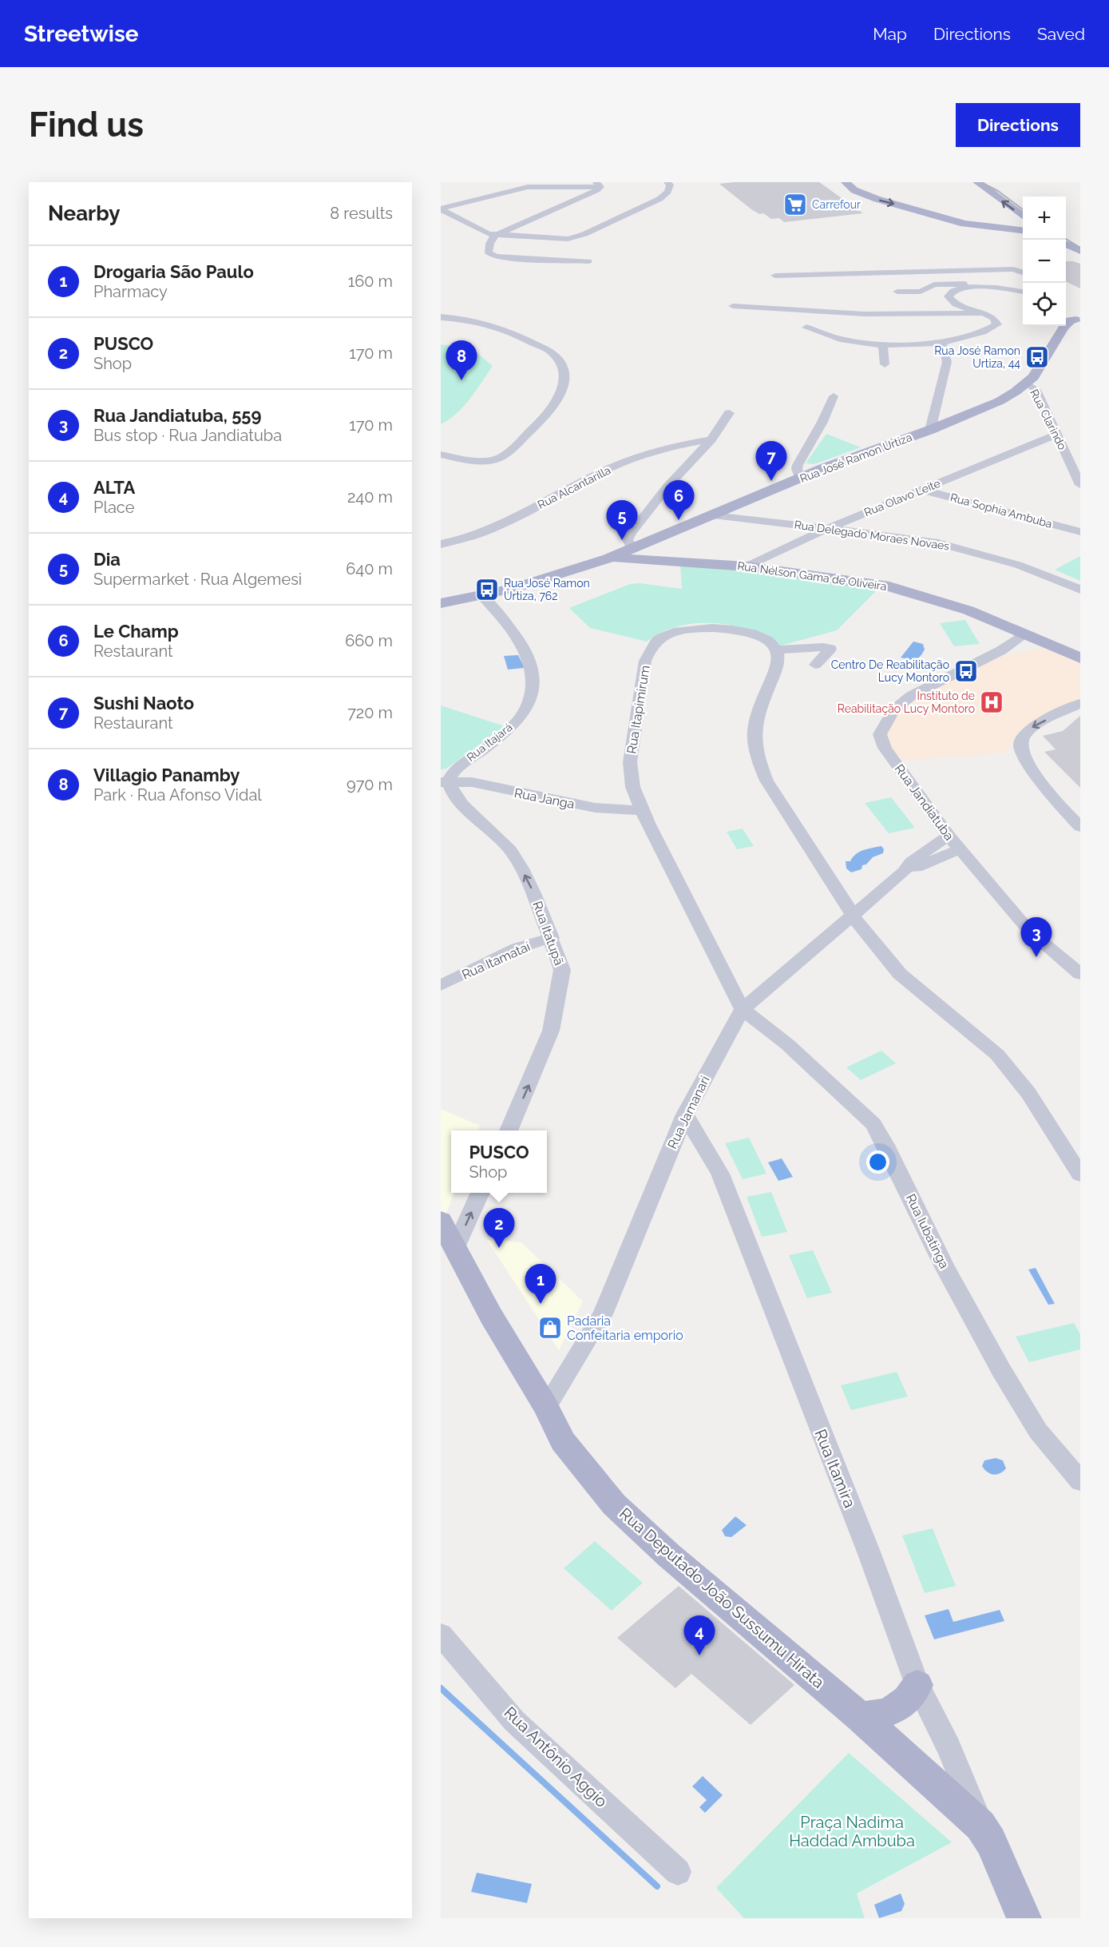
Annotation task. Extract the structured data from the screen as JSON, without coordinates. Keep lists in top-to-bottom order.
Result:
{
  "streets": {
    "main road": ["Rua José Ramon Urtiza", "Rua Nélson Gama de Oliveira", "Rua Deputado João Sussumu Hirata"],
    "street": [
      "Rua Clarindo",
      "Rua Alcantarilla",
      "Rua Olavo Leite",
      "Rua Sophia Ambuba",
      "Rua Delegado Moraes Novaes",
      "Rua Itapimirum",
      "Rua Itajará",
      "Rua Janga",
      "Rua Jandiatuba",
      "Rua Itatupã",
      "Rua Itamataí",
      "Rua Jamanari",
      "Rua Iubatinga",
      "Rua Itamira",
      "Rua Antônio Aggio"
    ]
  },
  "crossings": [
    ["Rua Clarindo", "Rua José Ramon Urtiza"],
    ["Rua Clarindo", "Rua Olavo Leite"],
    ["Rua José Ramon Urtiza", "Rua Delegado Moraes Novaes"],
    ["Rua José Ramon Urtiza", "Rua Nélson Gama de Oliveira"],
    ["Rua José Ramon Urtiza", "Rua Itajará"],
    ["Rua Olavo Leite", "Rua Sophia Ambuba"],
    ["Rua Olavo Leite", "Rua Delegado Moraes Novaes"],
    ["Rua Olavo Leite", "Rua Nélson Gama de Oliveira"],
    ["Rua Nélson Gama de Oliveira", "Rua Jandiatuba"],
    ["Rua Itapimirum", "Rua Janga"],
    ["Rua Itapimirum", "Rua Jamanari"],
    ["Rua Itapimirum", "Rua Iubatinga"],
    ["Rua Itajará", "Rua Janga"],
    ["Rua Itajará", "Rua Itatupã"],
    ["Rua Janga", "Rua Itatupã"],
    ["Rua Jandiatuba", "Rua Jamanari"],
    ["Rua Itatupã", "Rua Itamataí"],
    ["Rua Jamanari", "Rua Iubatinga"],
    ["Rua Jamanari", "Rua Itamira"],
    ["Rua Jamanari", "Rua Deputado João Sussumu Hirata"],
    ["Rua Itamira", "Rua Deputado João Sussumu Hirata"]
  ],
  "one_way": ["Rua Itatupã"],
  "parks": ["Praça Nadima Haddad Ambuba"],
  "places": {
    "supermarket": ["Carrefour"],
    "bus stop": ["Rua José Ramon Urtiza, 44", "Rua José Ramon Urtiza, 762", "Centro De Reabilitação Lucy Montoro"],
    "hospital": ["Instituto de Reabilitação Lucy Montoro"],
    "shop": ["Padaria Confeitaria emporio"]
  },
  "page": {
    "header": "Streetwise",
    "nav": ["Map", "Directions", "Saved"],
    "buttons": "Directions",
    "title": "Find us",
    "heading": ["Nearby", "8 results"],
    "map_buttons": ["+", "−"],
    "list": [
      {
        "mark": "1",
        "name": "Drogaria São Paulo",
        "note": "Pharmacy",
        "value": "160 m"
      },
      {
        "mark": "2",
        "name": "PUSCO",
        "note": "Shop",
        "value": "170 m"
      },
      {
        "mark": "3",
        "name": "Rua Jandiatuba, 559",
        "note": "Bus stop · Rua Jandiatuba",
        "value": "170 m"
      },
      {
        "mark": "4",
        "name": "ALTA",
        "note": "Place",
        "value": "240 m"
      },
      {
        "mark": "5",
        "name": "Dia",
        "note": "Supermarket · Rua Algemesi",
        "value": "640 m"
      },
      {
        "mark": "6",
        "name": "Le Champ",
        "note": "Restaurant",
        "value": "660 m"
      },
      {
        "mark": "7",
        "name": "Sushi Naoto",
        "note": "Restaurant",
        "value": "720 m"
      },
      {
        "mark": "8",
        "name": "Villagio Panamby",
        "note": "Park · Rua Afonso Vidal",
        "value": "970 m"
      }
    ],
    "pins": [
      "8",
      "7",
      "6",
      "5",
      "3",
      "2",
      "1",
      "4"
    ],
    "popup": ["PUSCO", "Shop"]
  }
}
